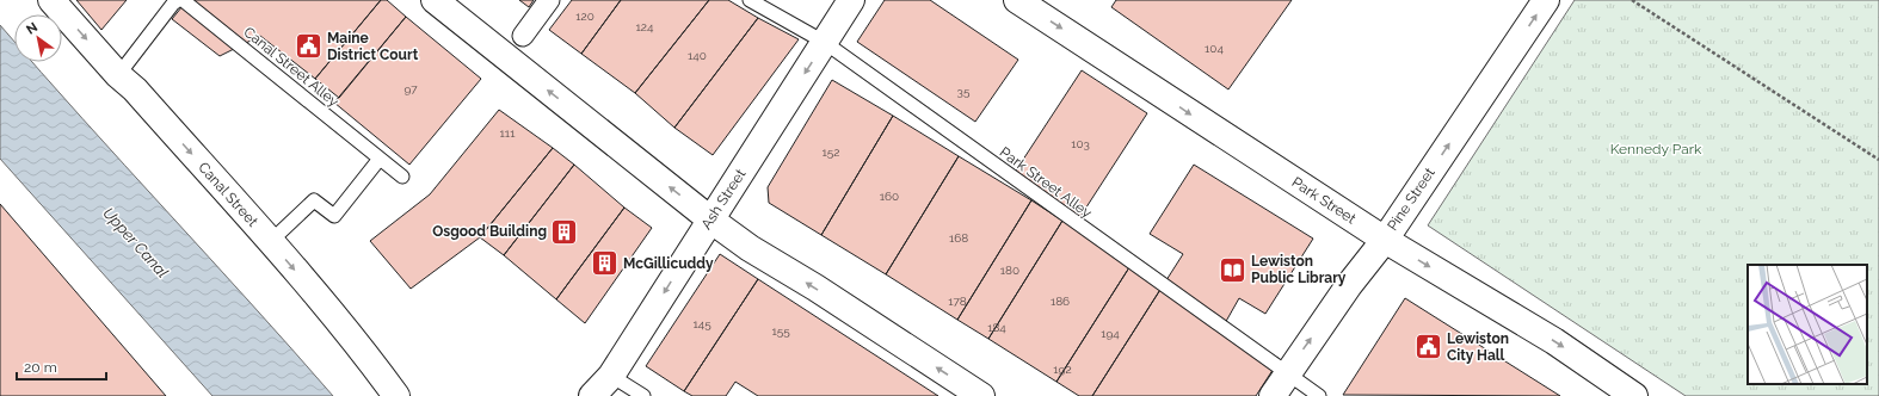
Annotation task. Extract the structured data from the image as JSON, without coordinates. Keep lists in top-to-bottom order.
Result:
{
  "streets": {
    "main road": [
      "Canal Street",
      "Ash Street",
      "Pine Street",
      "Park Street"
    ],
    "lane": ["Canal Street Alley", "Park Street Alley"]
  },
  "crossings": [
    ["Park Street Alley", "Ash Street"],
    ["Park Street Alley", "Pine Street"],
    ["Pine Street", "Park Street"]
  ],
  "one_way": [
    "Canal Street",
    "Ash Street",
    "Pine Street",
    "Park Street"
  ],
  "water": ["Upper Canal"],
  "parks": ["Kennedy Park"],
  "places": {
    "public building": ["Maine District Court", "Lewiston City Hall"],
    "building": ["Osgood Building", "McGillicuddy"],
    "library": ["Lewiston Public Library"]
  },
  "house_numbers": [
    "120",
    "124",
    "104",
    "140",
    "97",
    "35",
    "111",
    "103",
    "152",
    "160",
    "168",
    "180",
    "178",
    "186",
    "145",
    "184",
    "155",
    "194",
    "192"
  ],
  "scale_bar": "20 m",
  "north": "top left"
}
